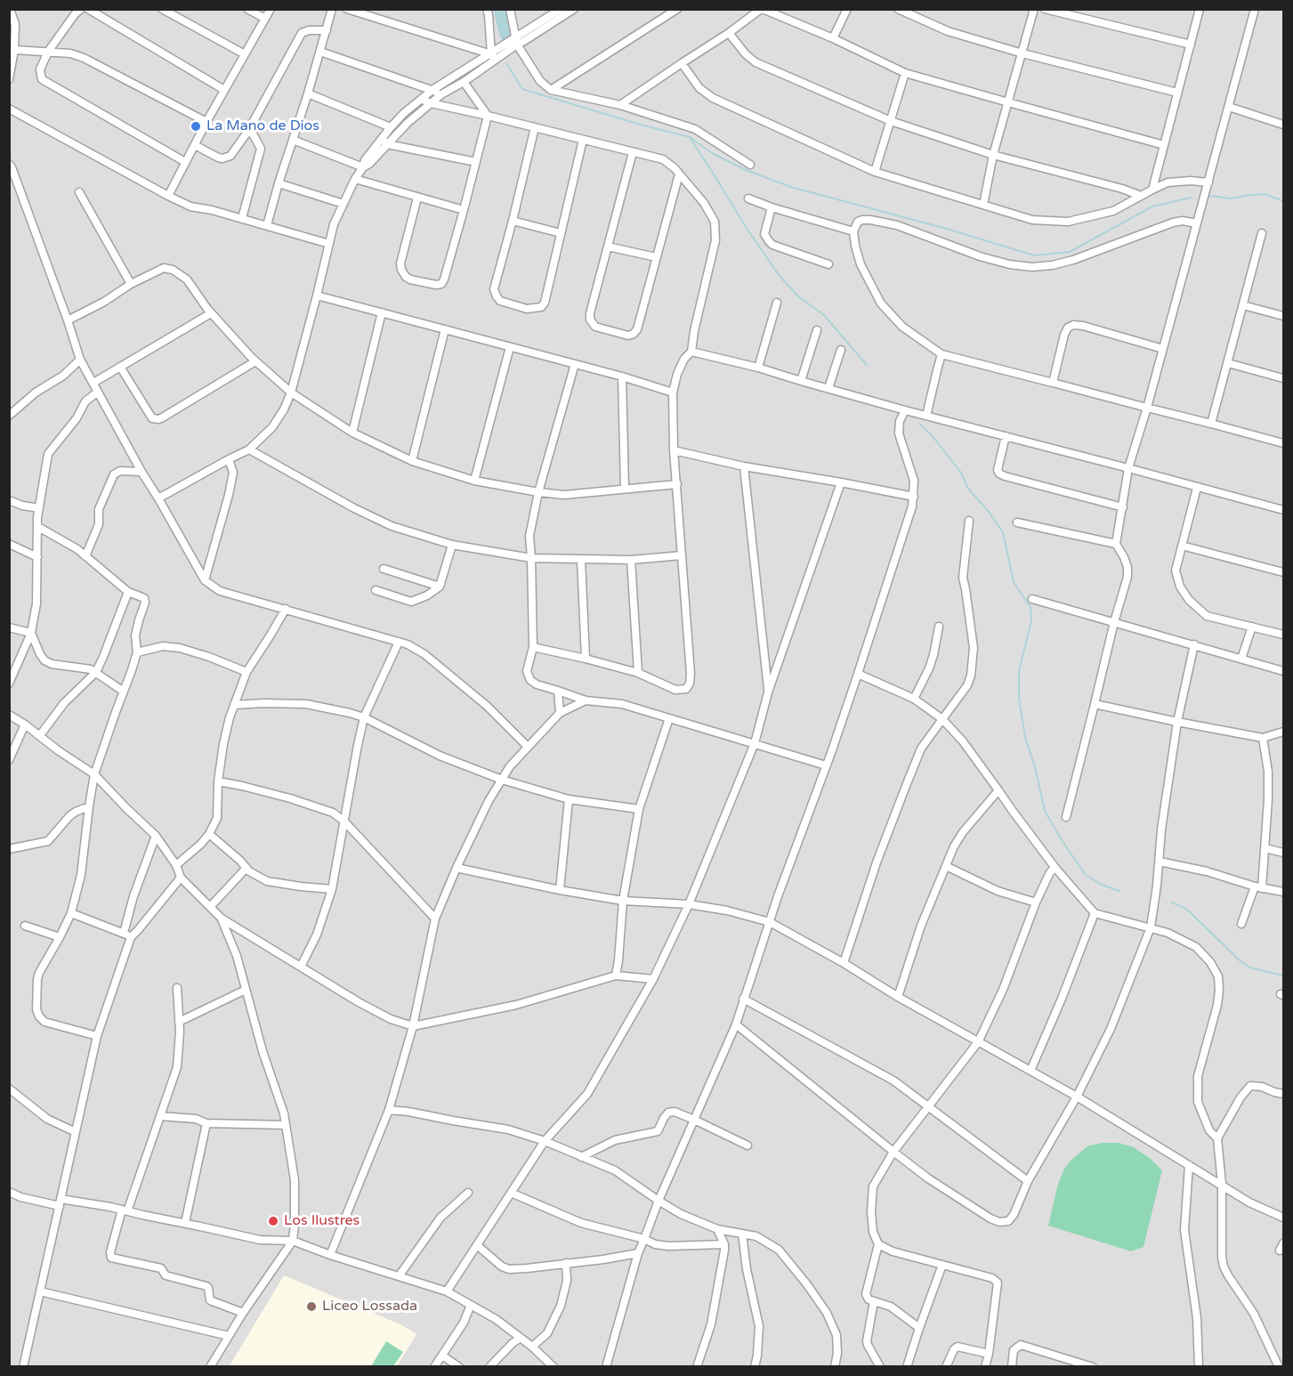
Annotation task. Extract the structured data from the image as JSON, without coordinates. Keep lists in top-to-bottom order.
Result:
{
  "places": ["La Mano de Dios", "Los Ilustres", "Liceo Lossada"]
}
